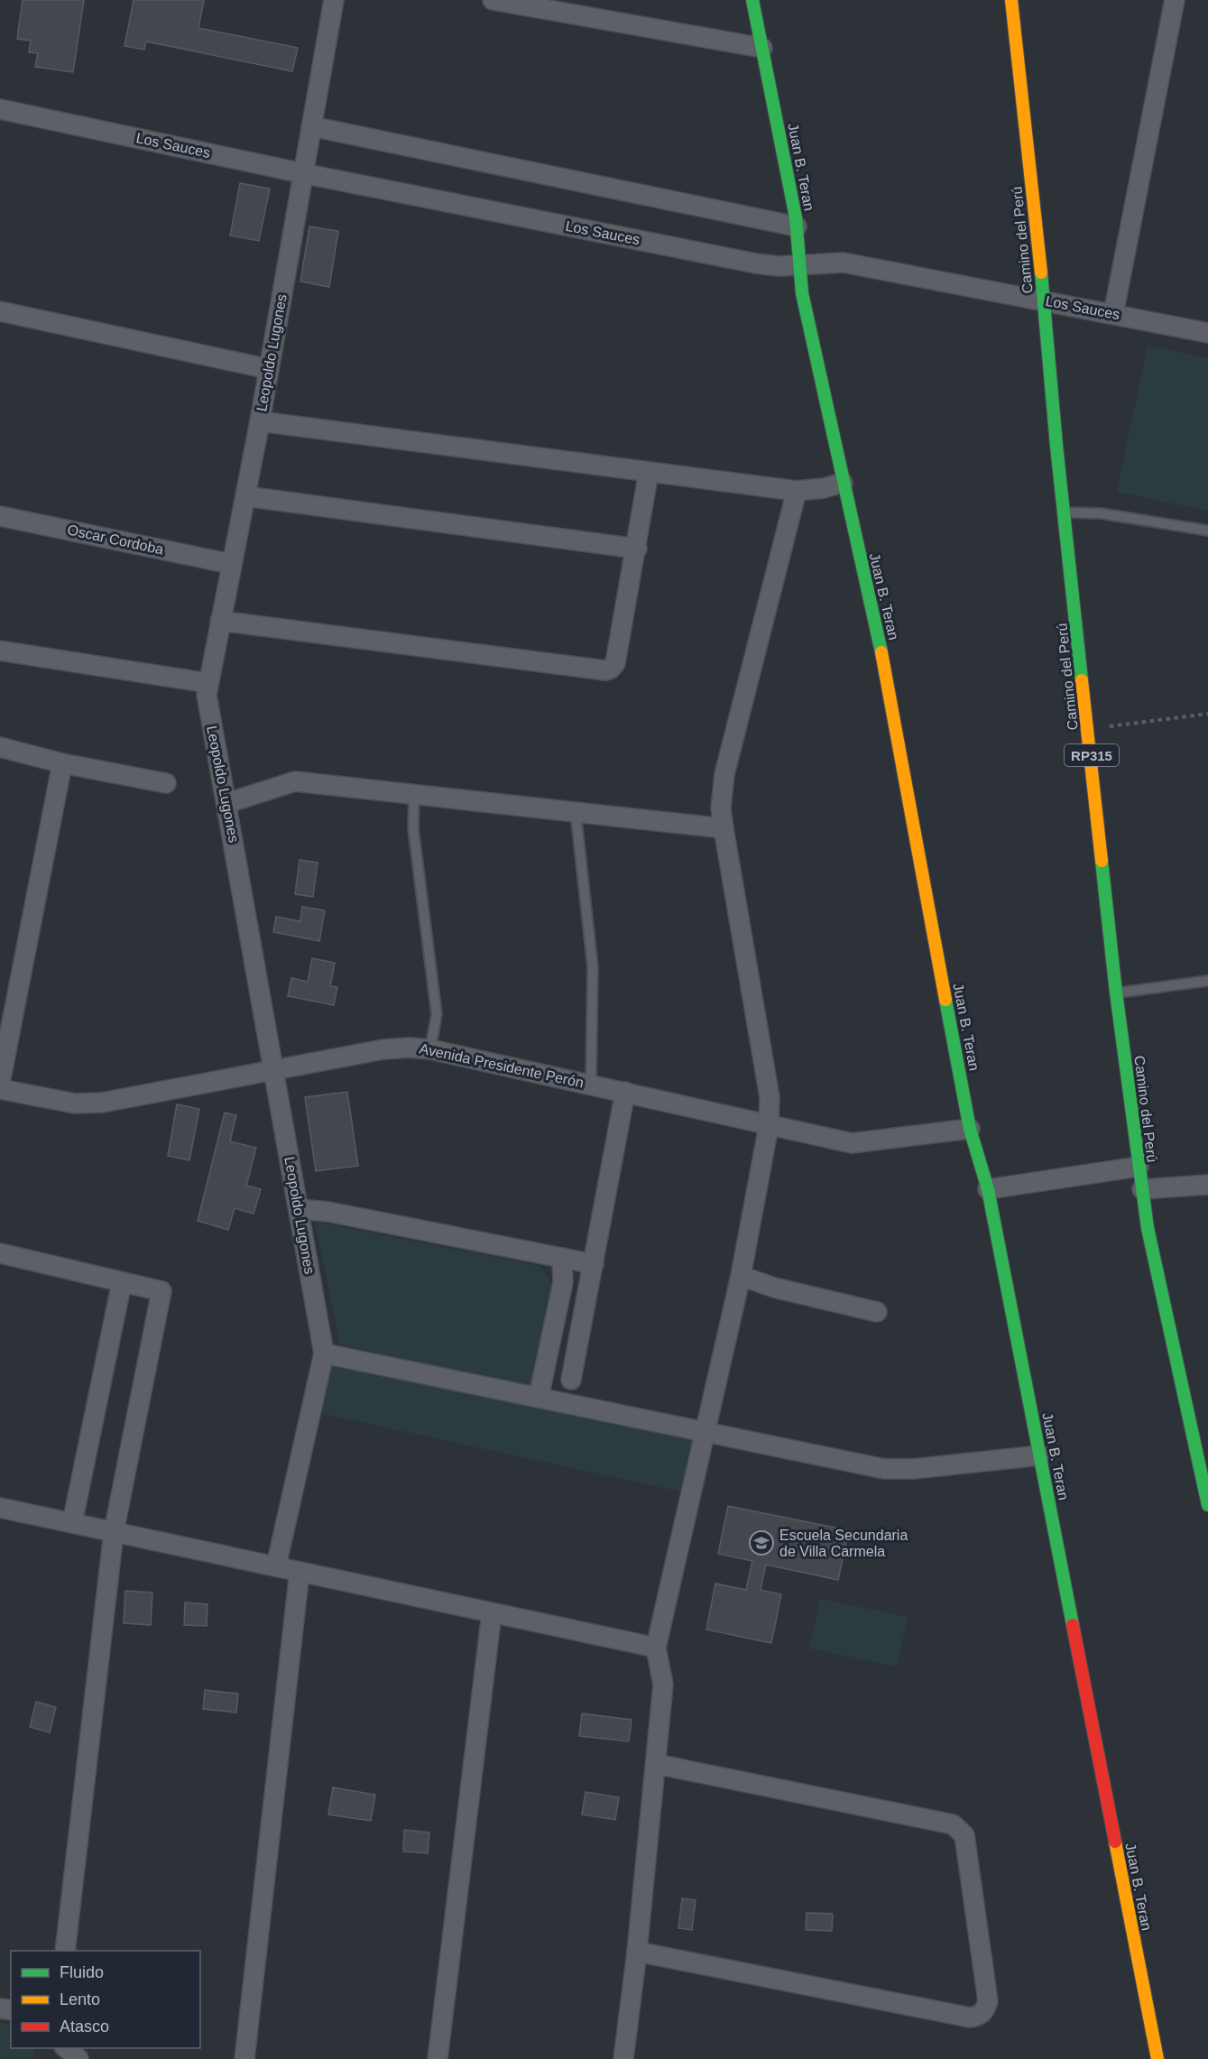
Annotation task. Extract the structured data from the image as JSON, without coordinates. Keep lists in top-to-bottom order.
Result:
{
  "streets": {
    "street": [
      "Los Sauces",
      "Juan B. Teran",
      "Camino del Perú",
      "Leopoldo Lugones",
      "Oscar Cordoba",
      "RP315",
      "Avenida Presidente Perón"
    ]
  },
  "crossings": [
    ["Los Sauces", "Juan B. Teran"],
    ["Los Sauces", "Camino del Perú"],
    ["Los Sauces", "Leopoldo Lugones"],
    ["Juan B. Teran", "Avenida Presidente Perón"],
    ["Leopoldo Lugones", "Oscar Cordoba"],
    ["Leopoldo Lugones", "Avenida Presidente Perón"]
  ],
  "places": {
    "school or university": ["Escuela Secundaria de Villa Carmela"]
  },
  "legend": ["Fluido", "Lento", "Atasco"]
}
